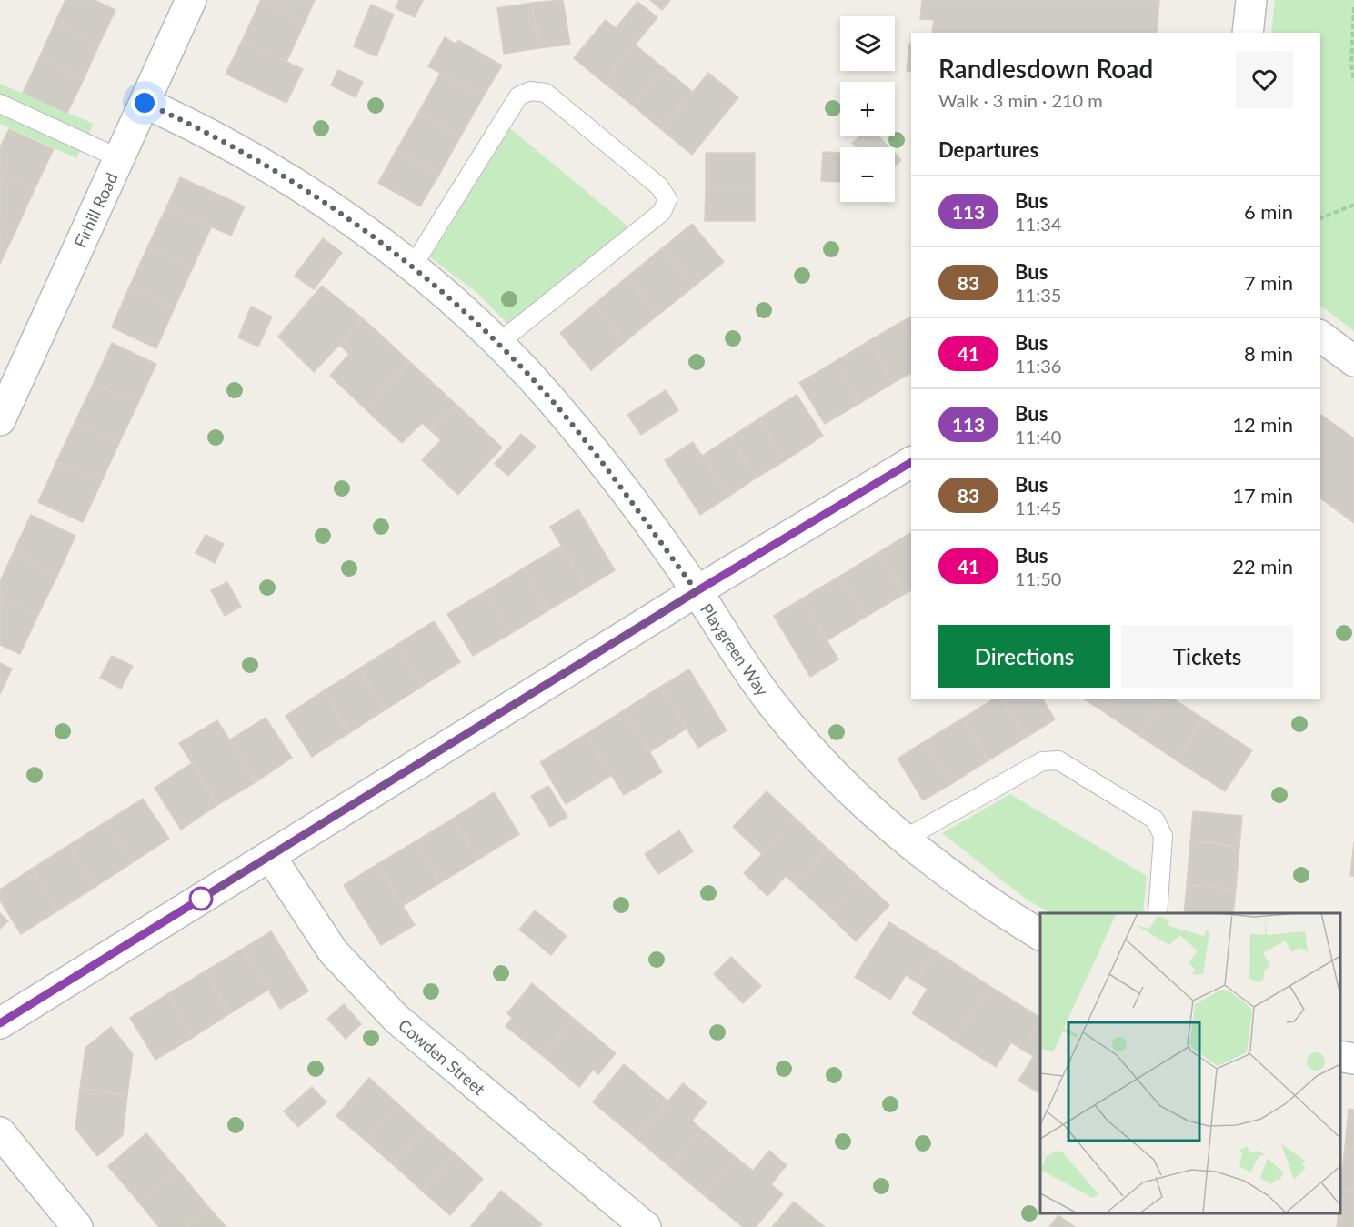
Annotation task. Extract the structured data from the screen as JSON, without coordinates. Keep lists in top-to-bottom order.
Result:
{
  "streets": {
    "street": ["Firhill Road", "Playgreen Way", "Cowden Street"]
  },
  "crossings": [
    ["Firhill Road", "Playgreen Way"]
  ],
  "lines": ["bus line 113"],
  "page": {
    "map_buttons": ["+", "−"],
    "heading": [
      ["Randlesdown Road", "Walk · 3 min · 210 m"],
      "Departures"
    ],
    "list": [
      {
        "mark": "113",
        "name": "Bus",
        "note": "11:34",
        "value": "6 min"
      },
      {
        "mark": "83",
        "name": "Bus",
        "note": "11:35",
        "value": "7 min"
      },
      {
        "mark": "41",
        "name": "Bus",
        "note": "11:36",
        "value": "8 min"
      },
      {
        "mark": "113",
        "name": "Bus",
        "note": "11:40",
        "value": "12 min"
      },
      {
        "mark": "83",
        "name": "Bus",
        "note": "11:45",
        "value": "17 min"
      },
      {
        "mark": "41",
        "name": "Bus",
        "note": "11:50",
        "value": "22 min"
      }
    ],
    "buttons": ["Directions", "Tickets"]
  }
}
